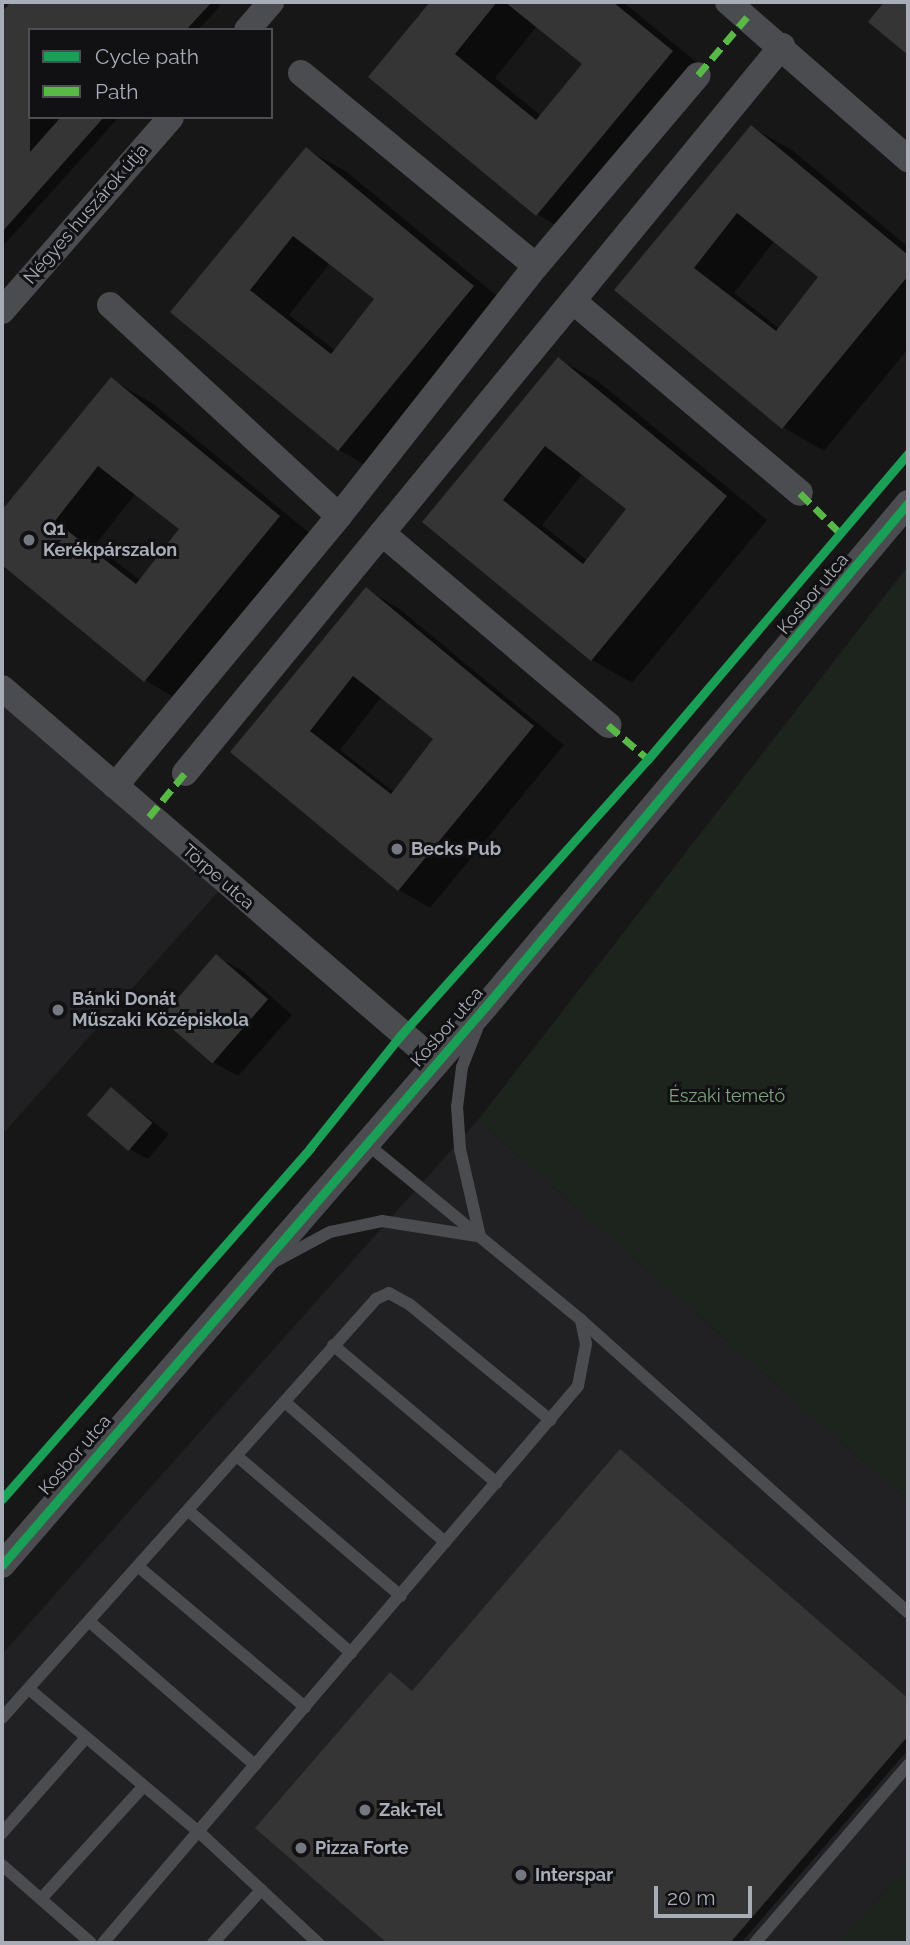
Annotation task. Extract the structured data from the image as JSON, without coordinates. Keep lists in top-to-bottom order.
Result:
{
  "streets": {
    "street": ["Négyes huszárok útja", "Kosbor utca", "Törpe utca"]
  },
  "crossings": [
    ["Kosbor utca", "Törpe utca"]
  ],
  "parks": ["Északi temető"],
  "places": [
    "Q1 Kerékpárszalon",
    "Becks Pub",
    "Bánki Donát Műszaki Középiskola",
    "Zak-Tel",
    "Pizza Forte",
    "Interspar"
  ],
  "legend": ["Cycle path", "Path"],
  "scale_bar": "20 m"
}
